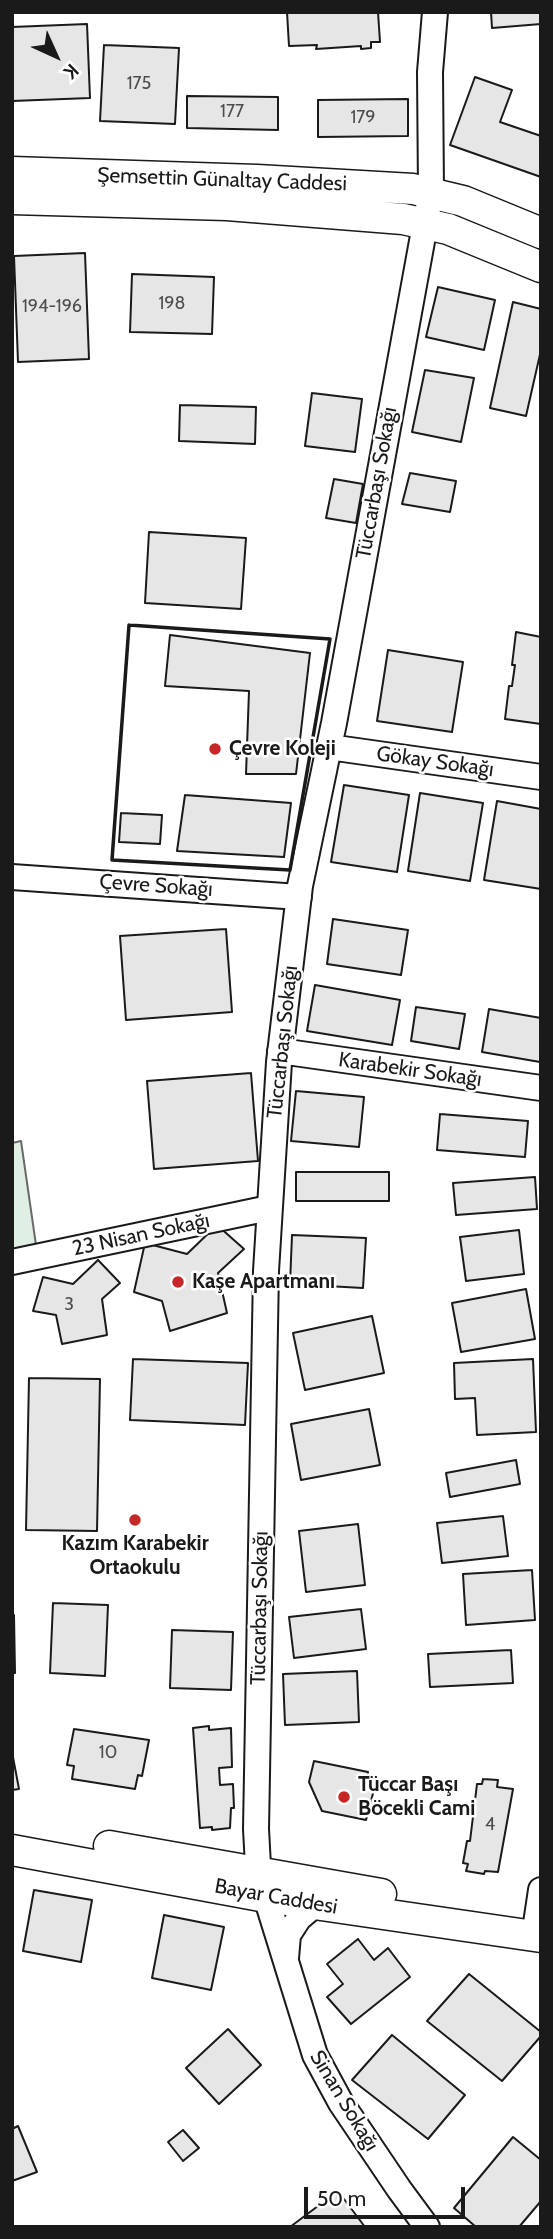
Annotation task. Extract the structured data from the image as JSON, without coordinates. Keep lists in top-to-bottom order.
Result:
{
  "streets": {
    "main road": ["Şemsettin Günaltay Caddesi", "Bayar Caddesi"],
    "street": [
      "Tüccarbaşı Sokağı",
      "Gökay Sokağı",
      "Çevre Sokağı",
      "Karabekir Sokağı",
      "23 Nisan Sokağı",
      "Sinan Sokağı"
    ]
  },
  "crossings": [
    ["Şemsettin Günaltay Caddesi", "Tüccarbaşı Sokağı"],
    ["Tüccarbaşı Sokağı", "Gökay Sokağı"],
    ["Tüccarbaşı Sokağı", "Çevre Sokağı"],
    ["Tüccarbaşı Sokağı", "Karabekir Sokağı"],
    ["Tüccarbaşı Sokağı", "23 Nisan Sokağı"],
    ["Tüccarbaşı Sokağı", "Bayar Caddesi"],
    ["Tüccarbaşı Sokağı", "Sinan Sokağı"],
    ["Bayar Caddesi", "Sinan Sokağı"]
  ],
  "places": [
    "Çevre Koleji",
    "Kaşe Apartmanı",
    "Kazım Karabekir Ortaokulu",
    "Tüccar Başı Böcekli Cami"
  ],
  "house_numbers": [
    "175",
    "177",
    "179",
    "198",
    "194-196",
    "3",
    "10",
    "4"
  ],
  "scale_bar": "50 m",
  "north": "bottom right"
}
